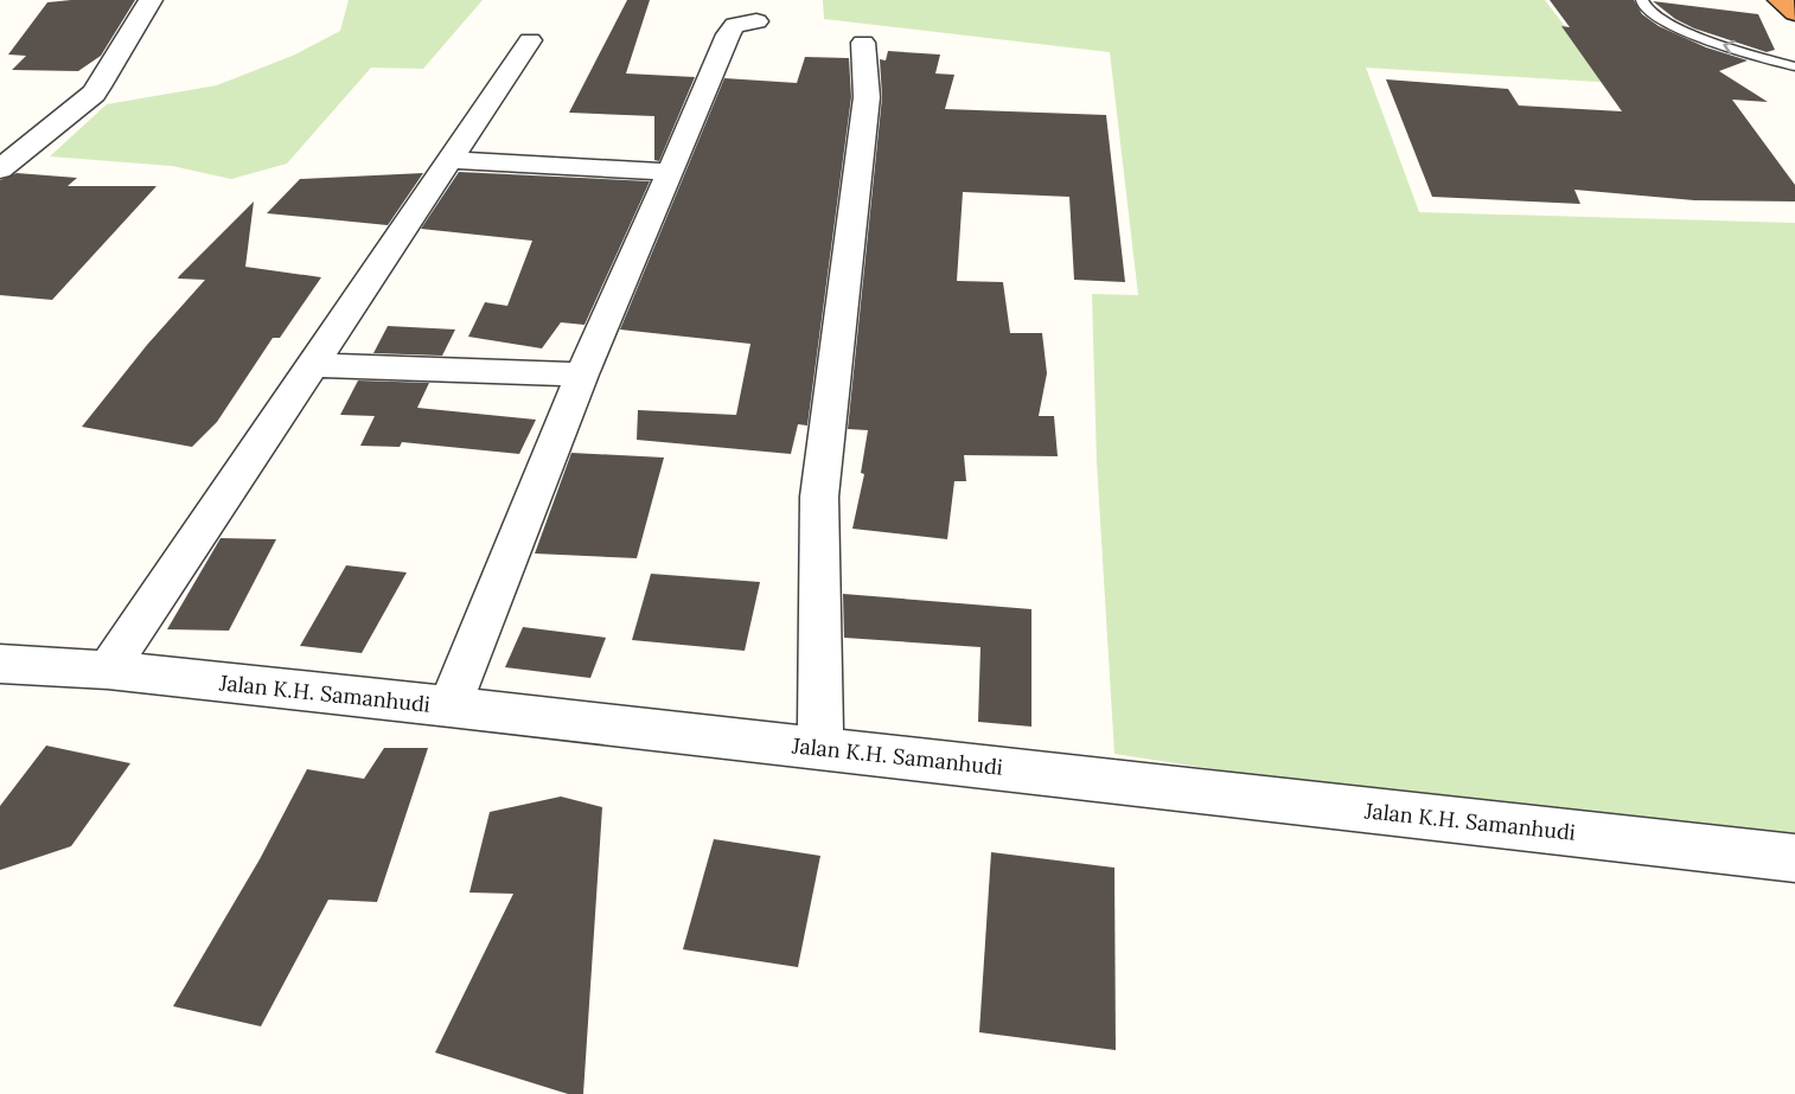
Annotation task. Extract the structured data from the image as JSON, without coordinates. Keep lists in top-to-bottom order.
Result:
{
  "streets": {
    "street": ["Jalan K.H. Samanhudi"]
  }
}
